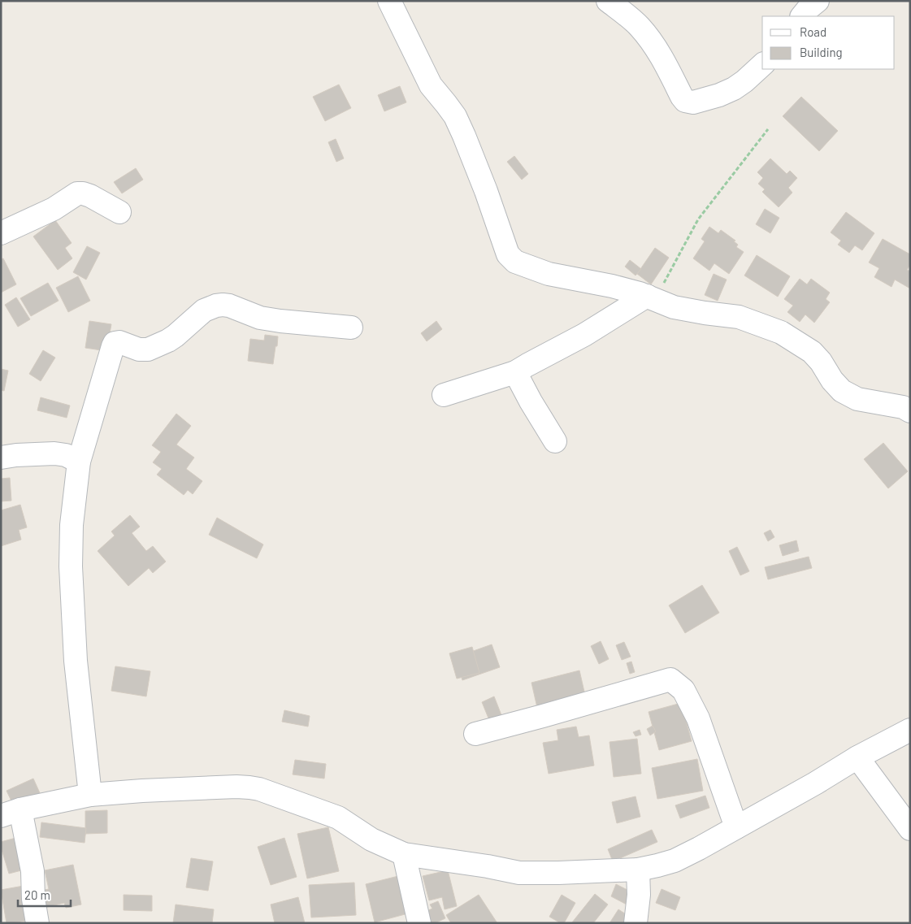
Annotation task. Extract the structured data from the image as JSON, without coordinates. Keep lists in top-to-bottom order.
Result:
{
  "legend": ["Road", "Building"],
  "scale_bar": "20 m"
}
